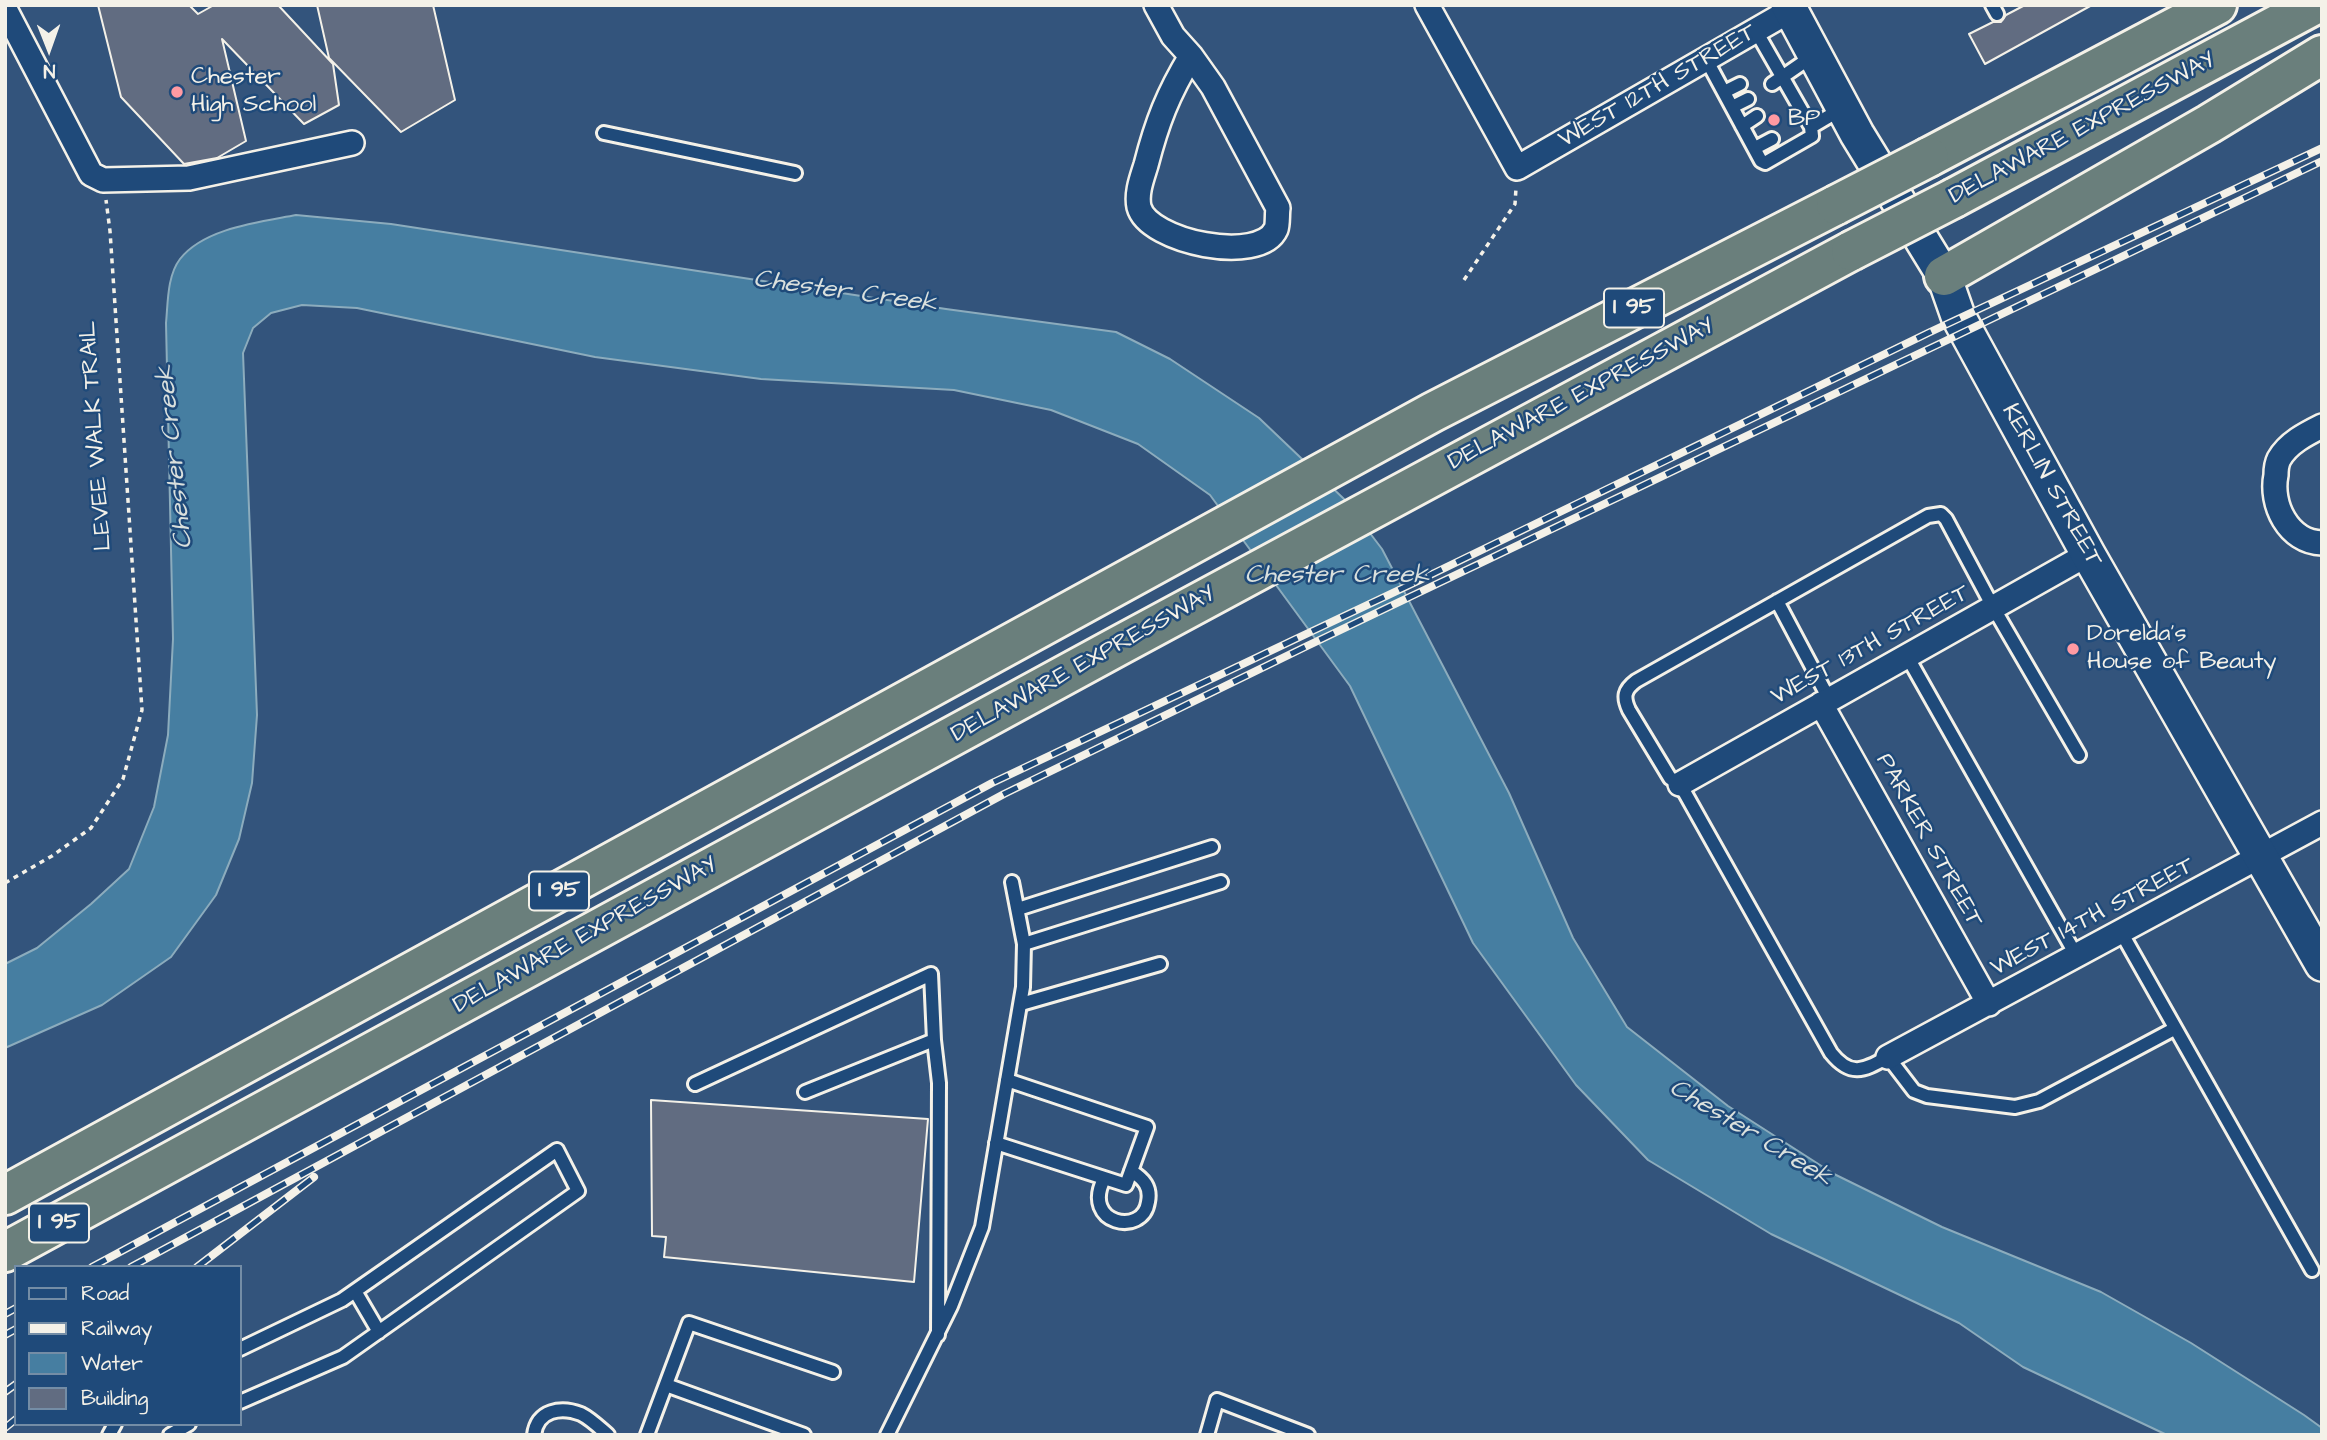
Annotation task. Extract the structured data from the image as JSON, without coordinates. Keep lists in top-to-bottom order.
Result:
{
  "streets": {
    "highway": ["DELAWARE EXPRESSWAY", "I 95"],
    "main road": ["KERLIN STREET"],
    "street": [
      "WEST 12TH STREET",
      "WEST 13TH STREET",
      "PARKER STREET",
      "WEST 14TH STREET"
    ],
    "path": ["LEVEE WALK TRAIL"]
  },
  "crossings": [
    ["WEST 12TH STREET", "KERLIN STREET"],
    ["KERLIN STREET", "WEST 13TH STREET"],
    ["KERLIN STREET", "WEST 14TH STREET"],
    ["WEST 13TH STREET", "PARKER STREET"],
    ["PARKER STREET", "WEST 14TH STREET"]
  ],
  "water": ["Chester Creek"],
  "places": ["Chester High School", "BP", "Dorelda's House of Beauty"],
  "legend": [
    "Road",
    "Railway",
    "Water",
    "Building"
  ],
  "north": "bottom"
}
